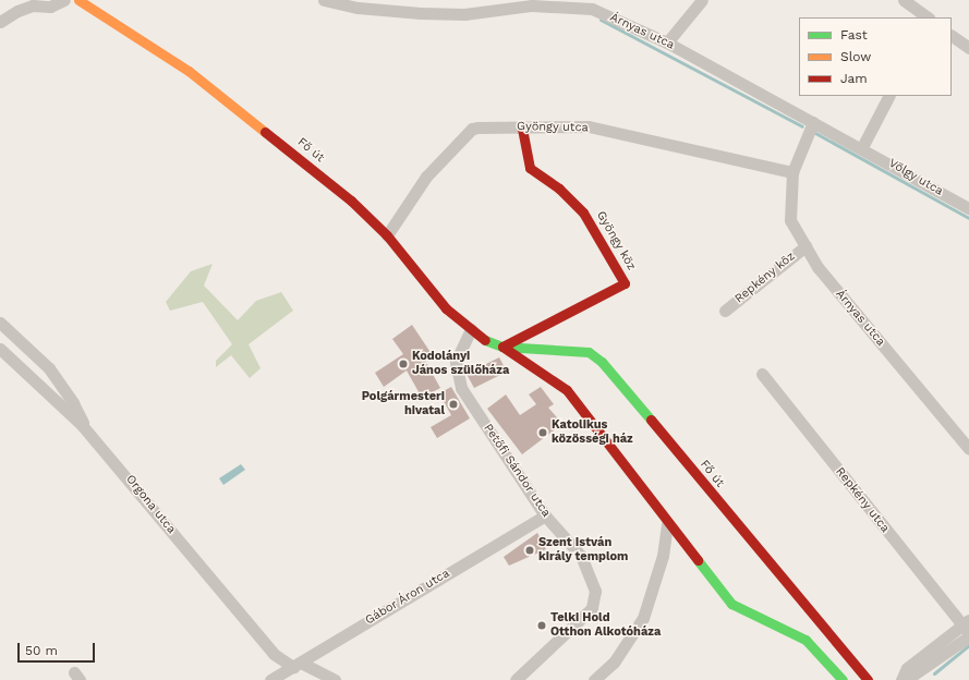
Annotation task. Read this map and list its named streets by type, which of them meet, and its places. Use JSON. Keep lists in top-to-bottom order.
{
  "streets": {
    "main road": ["Fő út", "Gyöngy köz"],
    "street": [
      "Árnyas utca",
      "Gyöngy utca",
      "Völgy utca",
      "Repkény köz",
      "Petőfi Sándor utca",
      "Repkény utca",
      "Orgona utca",
      "Gábor Áron utca"
    ]
  },
  "crossings": [
    ["Árnyas utca", "Gyöngy utca"],
    ["Árnyas utca", "Völgy utca"],
    ["Árnyas utca", "Repkény köz"],
    ["Gyöngy utca", "Fő út"],
    ["Gyöngy utca", "Gyöngy köz"],
    ["Fő út", "Gyöngy köz"],
    ["Fő út", "Petőfi Sándor utca"],
    ["Petőfi Sándor utca", "Gábor Áron utca"],
    ["Orgona utca", "Gábor Áron utca"]
  ],
  "places": [
    "Kodolányi János szülőháza",
    "Polgármesteri hivatal",
    "Katolikus közösségi ház",
    "Szent István király templom",
    "Telki Hold Otthon Alkotóháza"
  ],
  "legend": ["Fast", "Slow", "Jam"],
  "scale_bar": "50 m"
}
